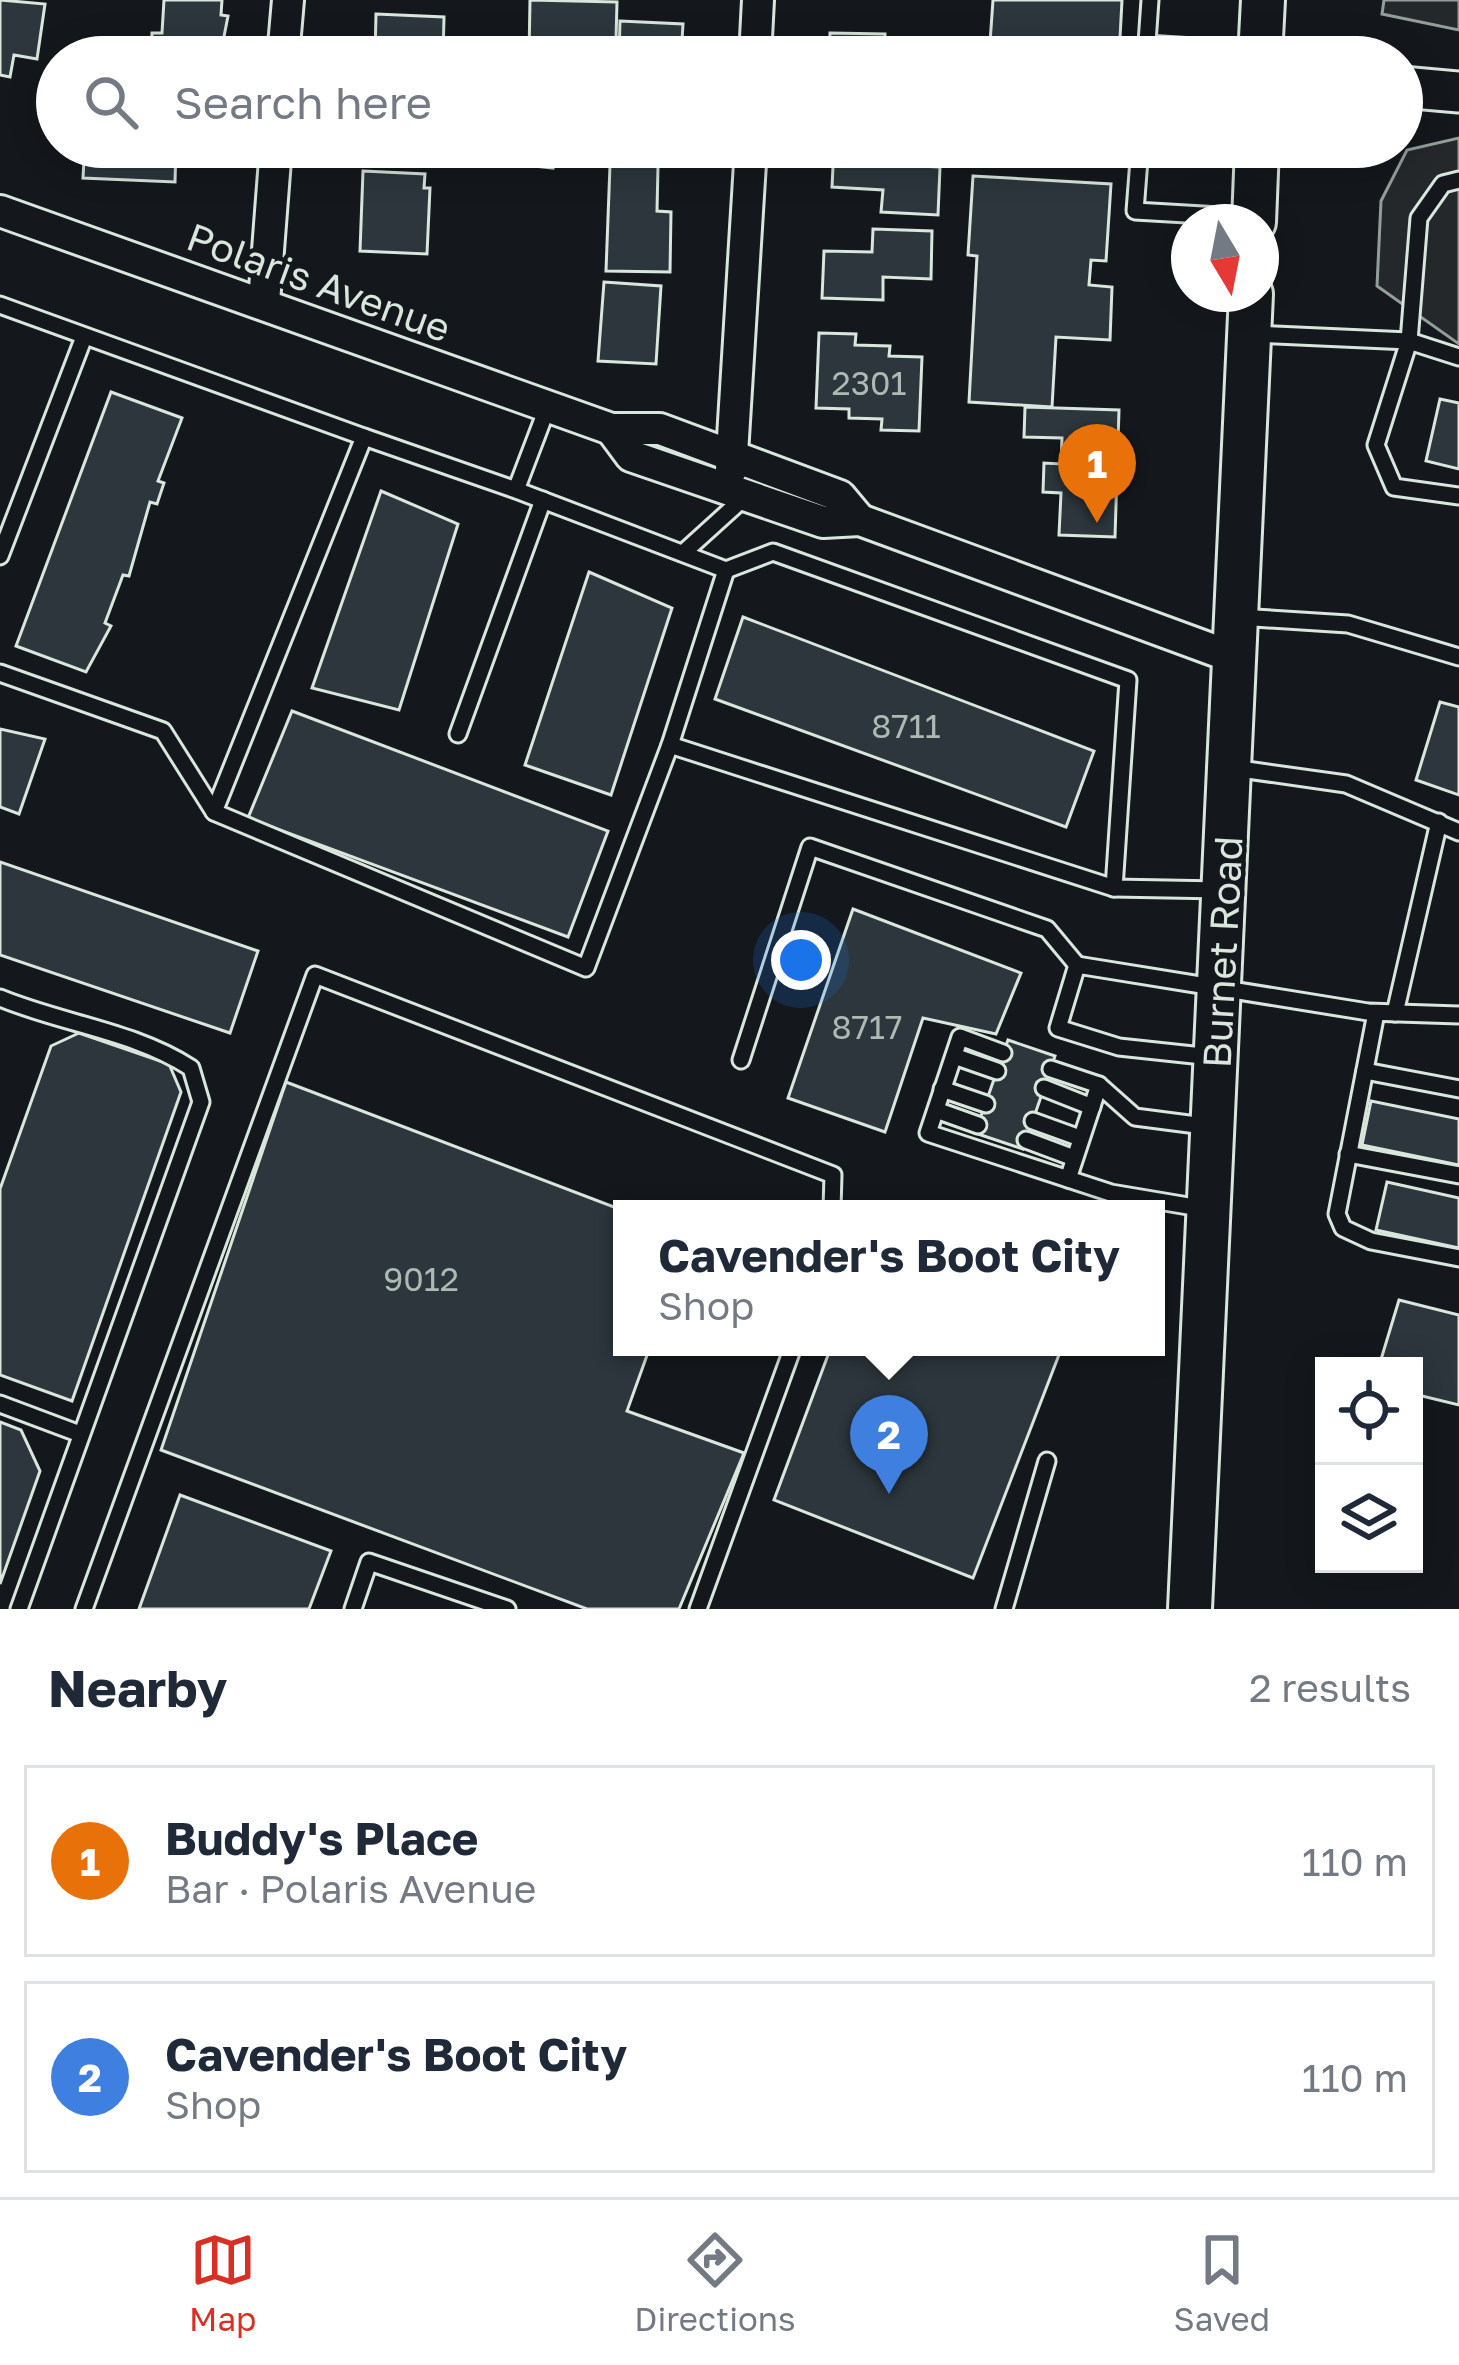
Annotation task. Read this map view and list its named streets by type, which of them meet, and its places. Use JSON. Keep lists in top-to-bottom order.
{
  "streets": {
    "main road": ["Burnet Road"],
    "street": ["Polaris Avenue"]
  },
  "crossings": [
    ["Polaris Avenue", "Burnet Road"]
  ],
  "house_numbers": [
    "2301",
    "8711",
    "8717",
    "9012"
  ],
  "north": "bottom",
  "page": {
    "search": "Search here",
    "pins": ["1", "2"],
    "popup": ["Cavender's Boot City", "Shop"],
    "heading": ["Nearby", "2 results"],
    "list": [
      {
        "mark": "1",
        "name": "Buddy's Place",
        "note": "Bar · Polaris Avenue",
        "value": "110 m"
      },
      {
        "mark": "2",
        "name": "Cavender's Boot City",
        "note": "Shop",
        "value": "110 m"
      }
    ],
    "nav": ["Map", "Directions", "Saved"]
  }
}
